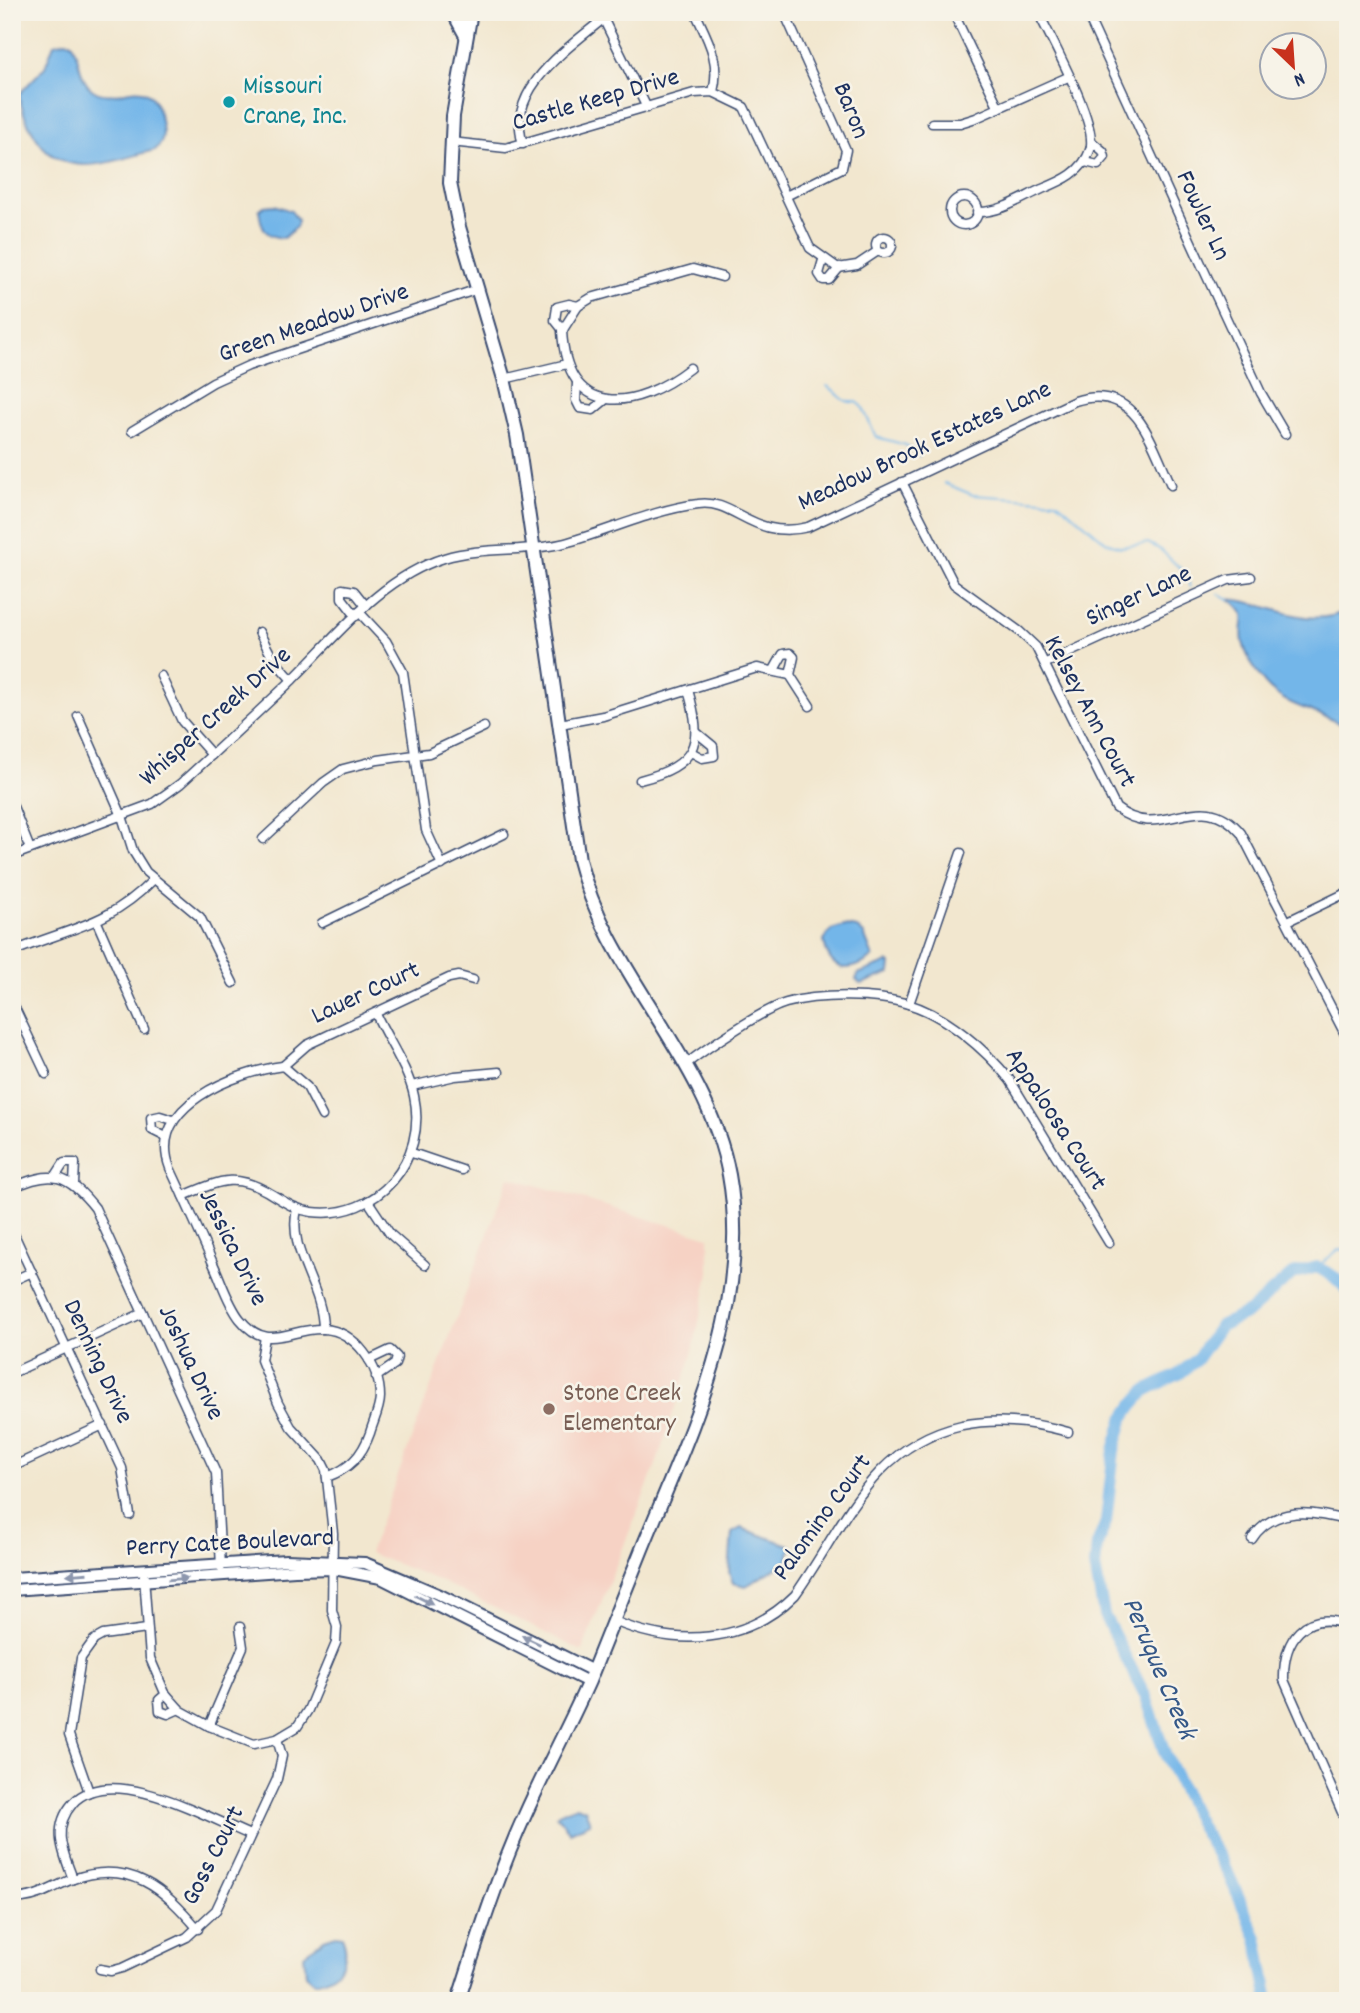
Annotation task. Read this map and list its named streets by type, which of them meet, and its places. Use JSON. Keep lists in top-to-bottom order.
{
  "streets": {
    "street": [
      "Castle Keep Drive",
      "Baron",
      "Fowler Ln",
      "Green Meadow Drive",
      "Meadow Brook Estates Lane",
      "Singer Lane",
      "Kelsey Ann Court",
      "Whisper Creek Drive",
      "Lauer Court",
      "Appaloosa Court",
      "Jessica Drive",
      "Denning Drive",
      "Joshua Drive",
      "Palomino Court",
      "Perry Cate Boulevard",
      "Goss Court"
    ]
  },
  "crossings": [
    ["Castle Keep Drive", "Baron"],
    ["Meadow Brook Estates Lane", "Kelsey Ann Court"],
    ["Meadow Brook Estates Lane", "Whisper Creek Drive"],
    ["Singer Lane", "Kelsey Ann Court"],
    ["Lauer Court", "Jessica Drive"],
    ["Joshua Drive", "Perry Cate Boulevard"]
  ],
  "water": ["Peruque Creek"],
  "places": ["Missouri Crane, Inc.", "Stone Creek Elementary"],
  "north": "bottom right"
}
